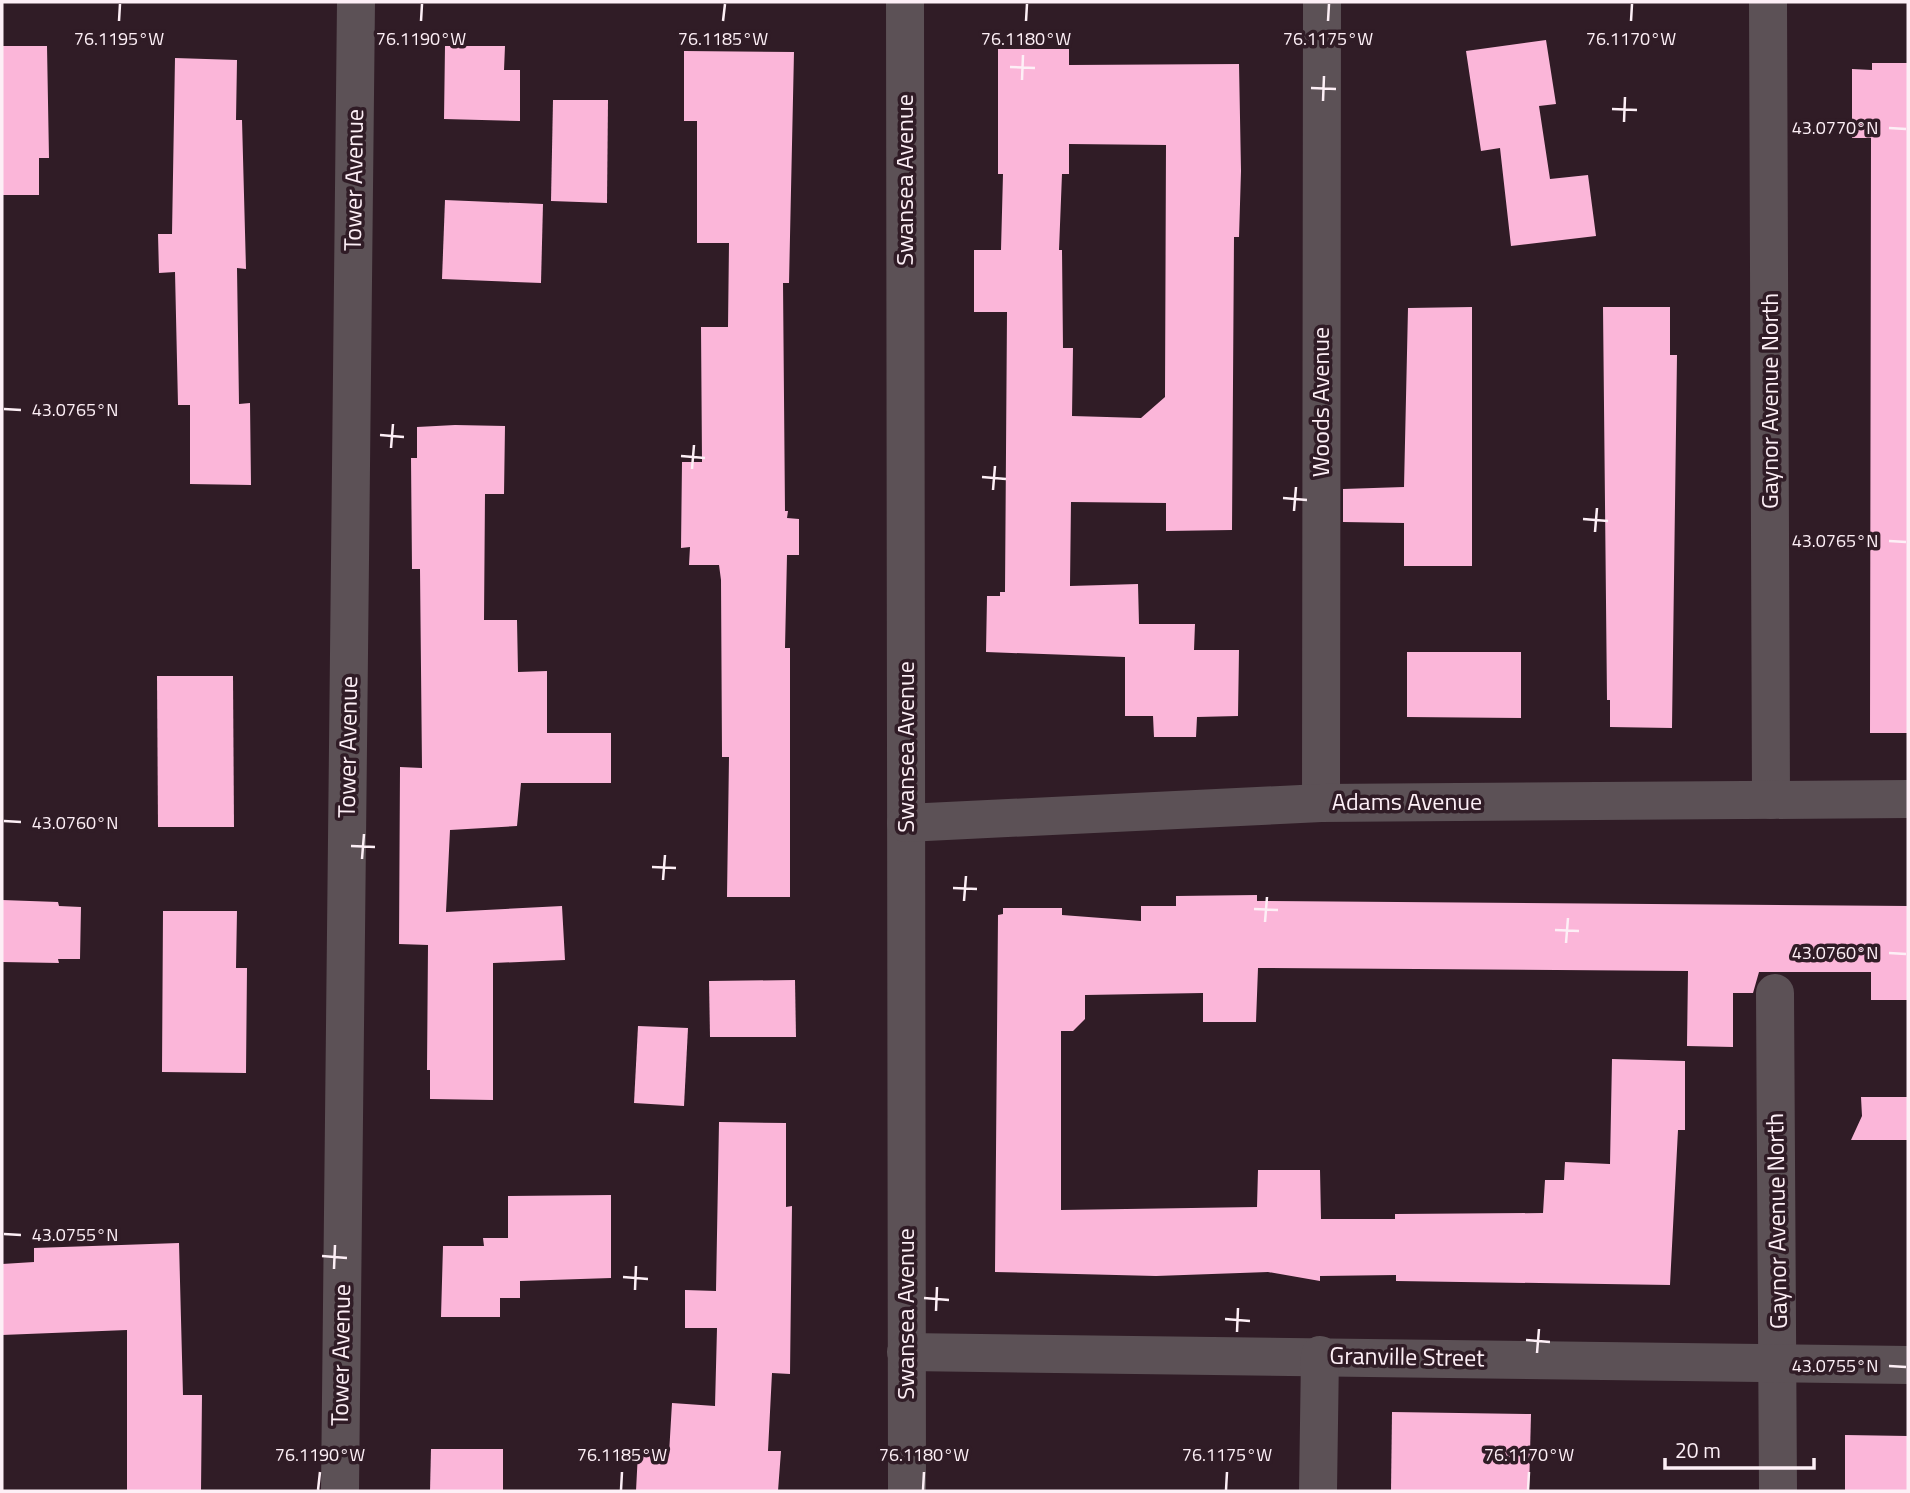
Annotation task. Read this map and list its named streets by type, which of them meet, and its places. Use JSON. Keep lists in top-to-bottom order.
{
  "streets": {
    "street": [
      "Tower Avenue",
      "Swansea Avenue",
      "Gaynor Avenue North",
      "Woods Avenue",
      "Adams Avenue",
      "Granville Street"
    ]
  },
  "crossings": [
    ["Swansea Avenue", "Adams Avenue"],
    ["Swansea Avenue", "Granville Street"],
    ["Gaynor Avenue North", "Adams Avenue"],
    ["Gaynor Avenue North", "Granville Street"],
    ["Woods Avenue", "Adams Avenue"]
  ],
  "scale_bar": "20 m",
  "coordinates": [
    "76.1195°W",
    "76.1190°W",
    "76.1185°W",
    "76.1180°W",
    "76.1175°W",
    "76.1170°W",
    "43.0770°N",
    "43.0765°N",
    "43.0760°N",
    "43.0755°N"
  ]
}
